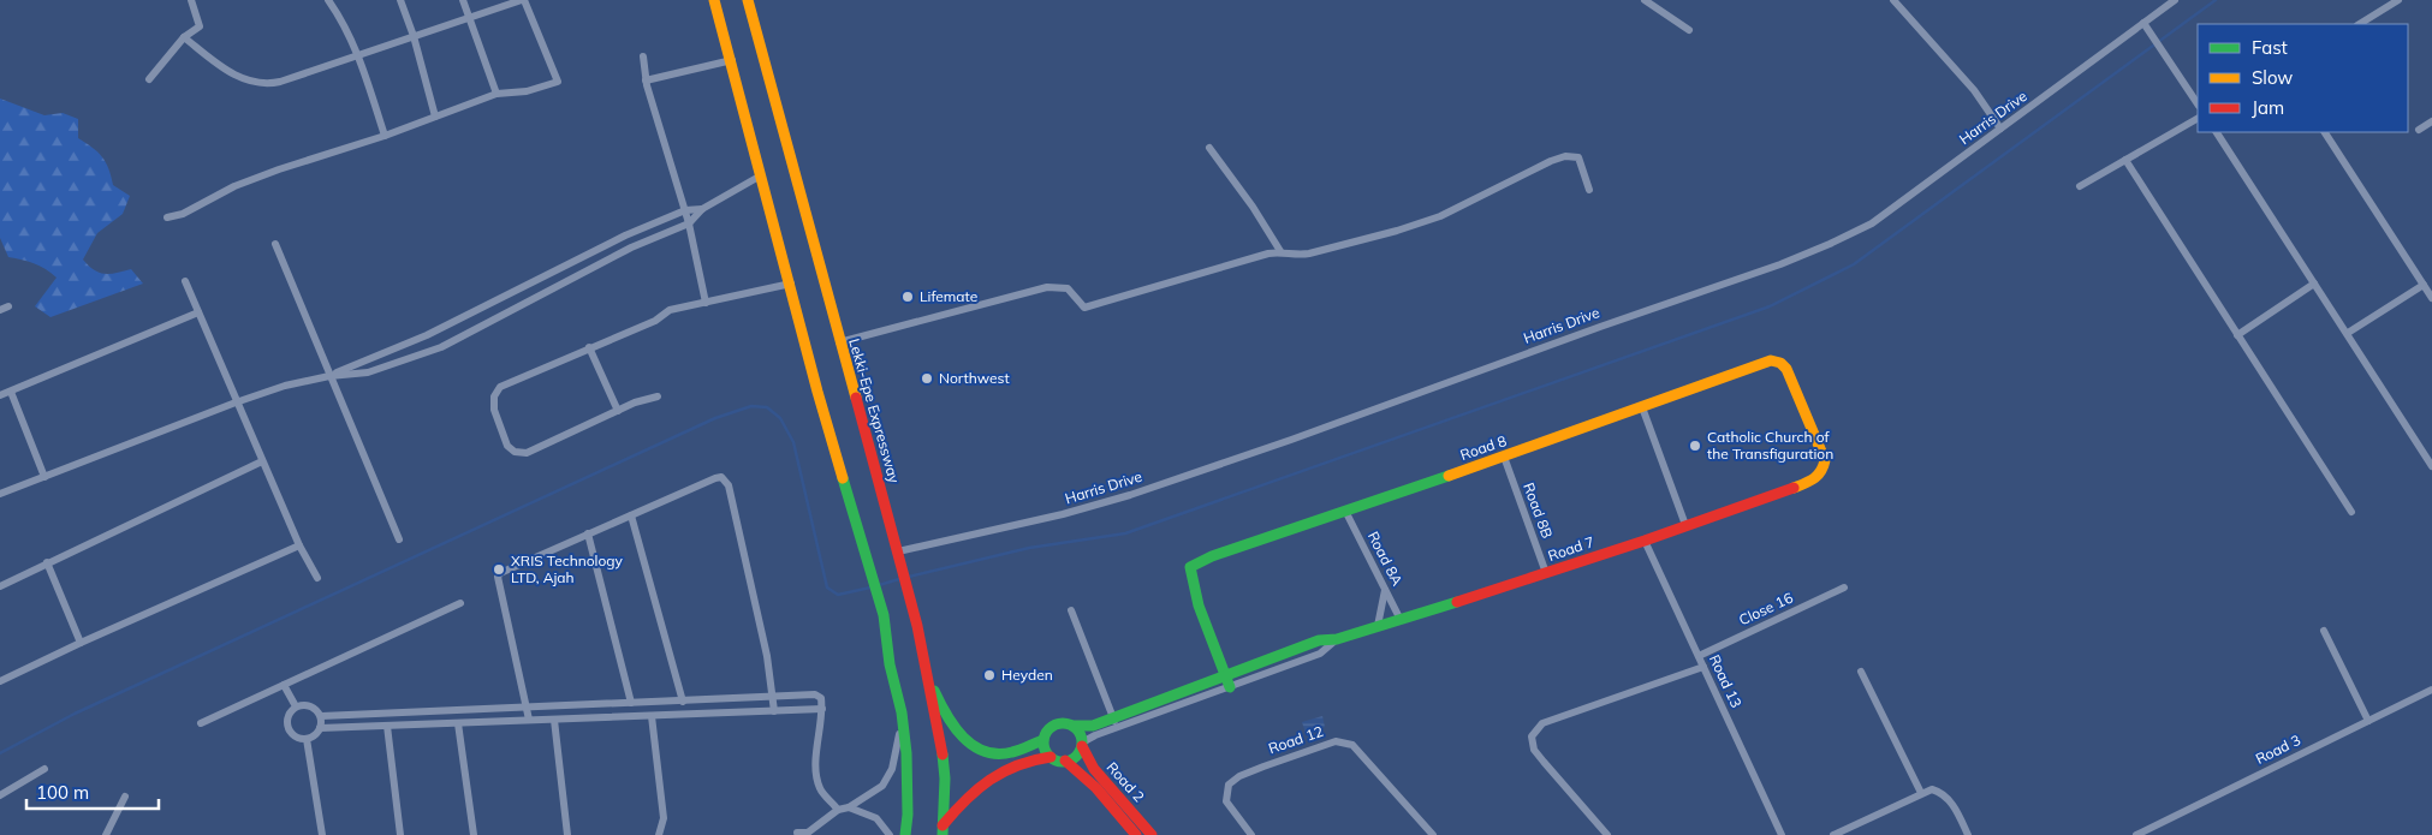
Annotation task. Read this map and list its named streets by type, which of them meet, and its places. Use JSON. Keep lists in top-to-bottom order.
{
  "streets": {
    "main road": [
      "Lekki-Epe Expressway",
      "Road 8",
      "Road 7",
      "Road 2"
    ],
    "street": [
      "Harris Drive",
      "Road 8B",
      "Road 8A",
      "Close 16",
      "Road 13",
      "Road 12",
      "Road 3"
    ]
  },
  "crossings": [
    ["Harris Drive", "Lekki-Epe Expressway"],
    ["Road 8", "Road 8B"],
    ["Road 8", "Road 7"],
    ["Road 8", "Road 8A"],
    ["Road 8B", "Road 7"],
    ["Road 7", "Road 8A"],
    ["Road 7", "Road 13"],
    ["Road 7", "Road 2"],
    ["Close 16", "Road 13"]
  ],
  "places": [
    "Lifemate",
    "Northwest",
    "Catholic Church of the Transfiguration",
    "XRIS Technology LTD, Ajah",
    "Heyden"
  ],
  "legend": ["Fast", "Slow", "Jam"],
  "scale_bar": "100 m"
}
